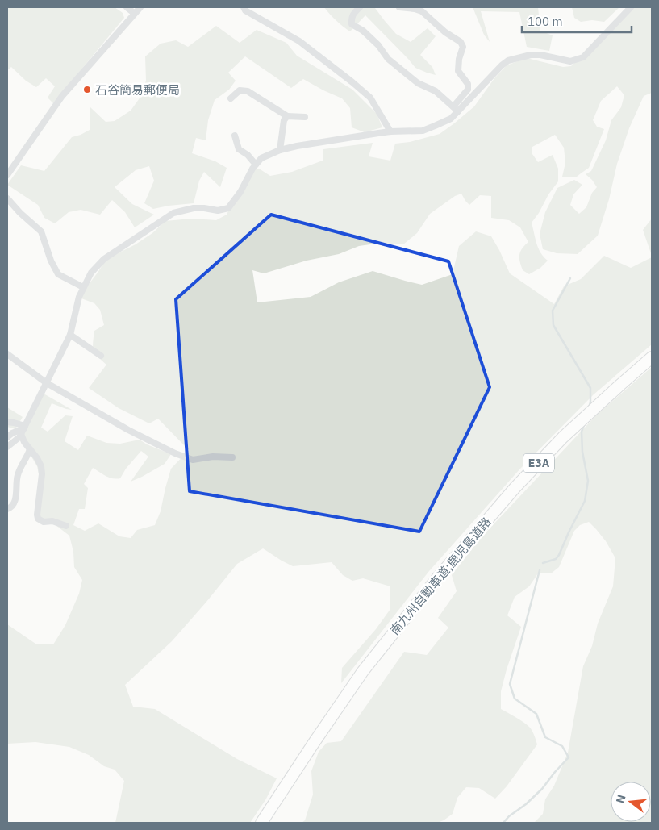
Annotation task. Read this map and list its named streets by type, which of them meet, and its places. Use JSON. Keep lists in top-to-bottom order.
{
  "streets": {
    "highway": ["E3A", "南九州自動車道;鹿児島道路"]
  },
  "places": ["石谷簡易郵便局"],
  "scale_bar": "100 m",
  "north": "left"
}
